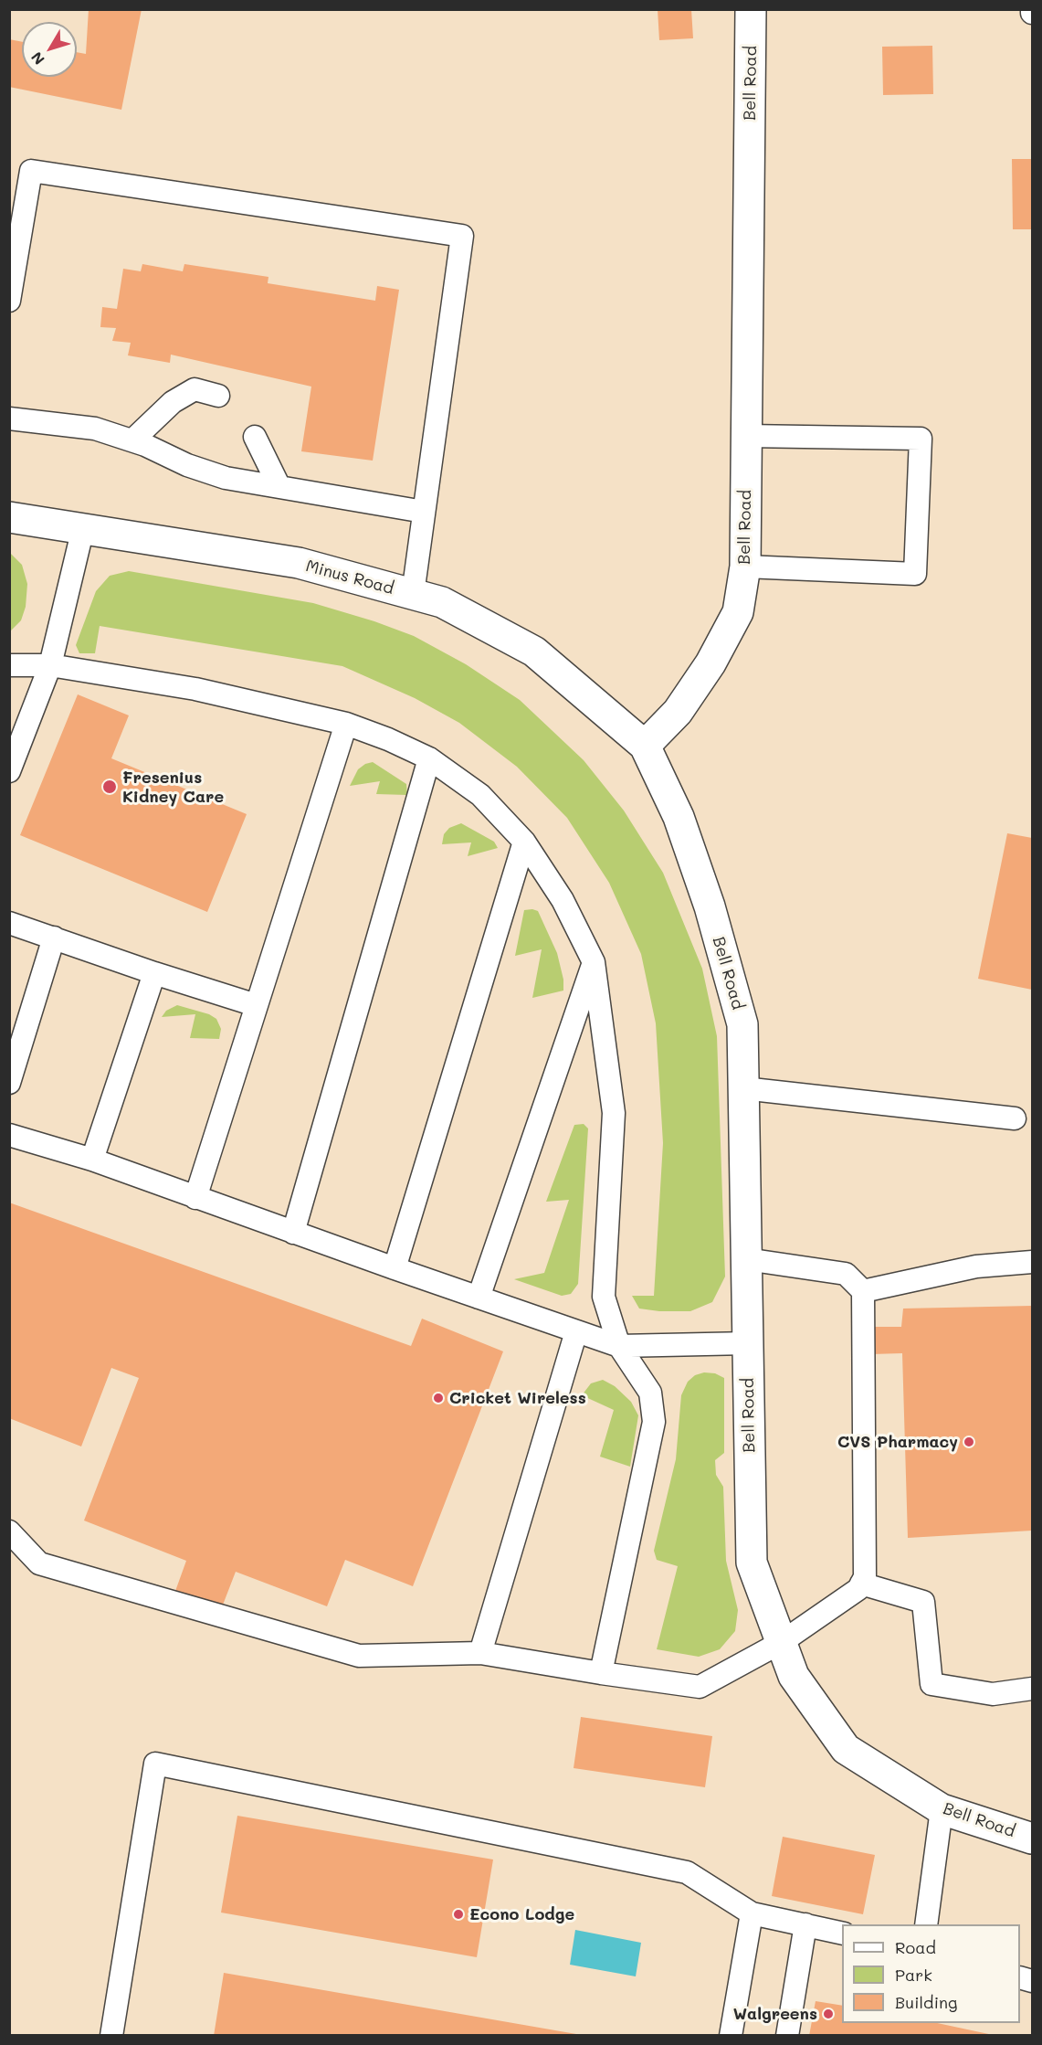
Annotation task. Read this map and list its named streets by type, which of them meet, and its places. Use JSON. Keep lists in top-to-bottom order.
{
  "streets": {
    "street": ["Bell Road", "Minus Road"]
  },
  "crossings": [
    ["Bell Road", "Minus Road"]
  ],
  "places": [
    "Fresenius Kidney Care",
    "Cricket Wireless",
    "CVS Pharmacy",
    "Econo Lodge",
    "Walgreens"
  ],
  "legend": ["Road", "Park", "Building"],
  "north": "bottom left"
}
